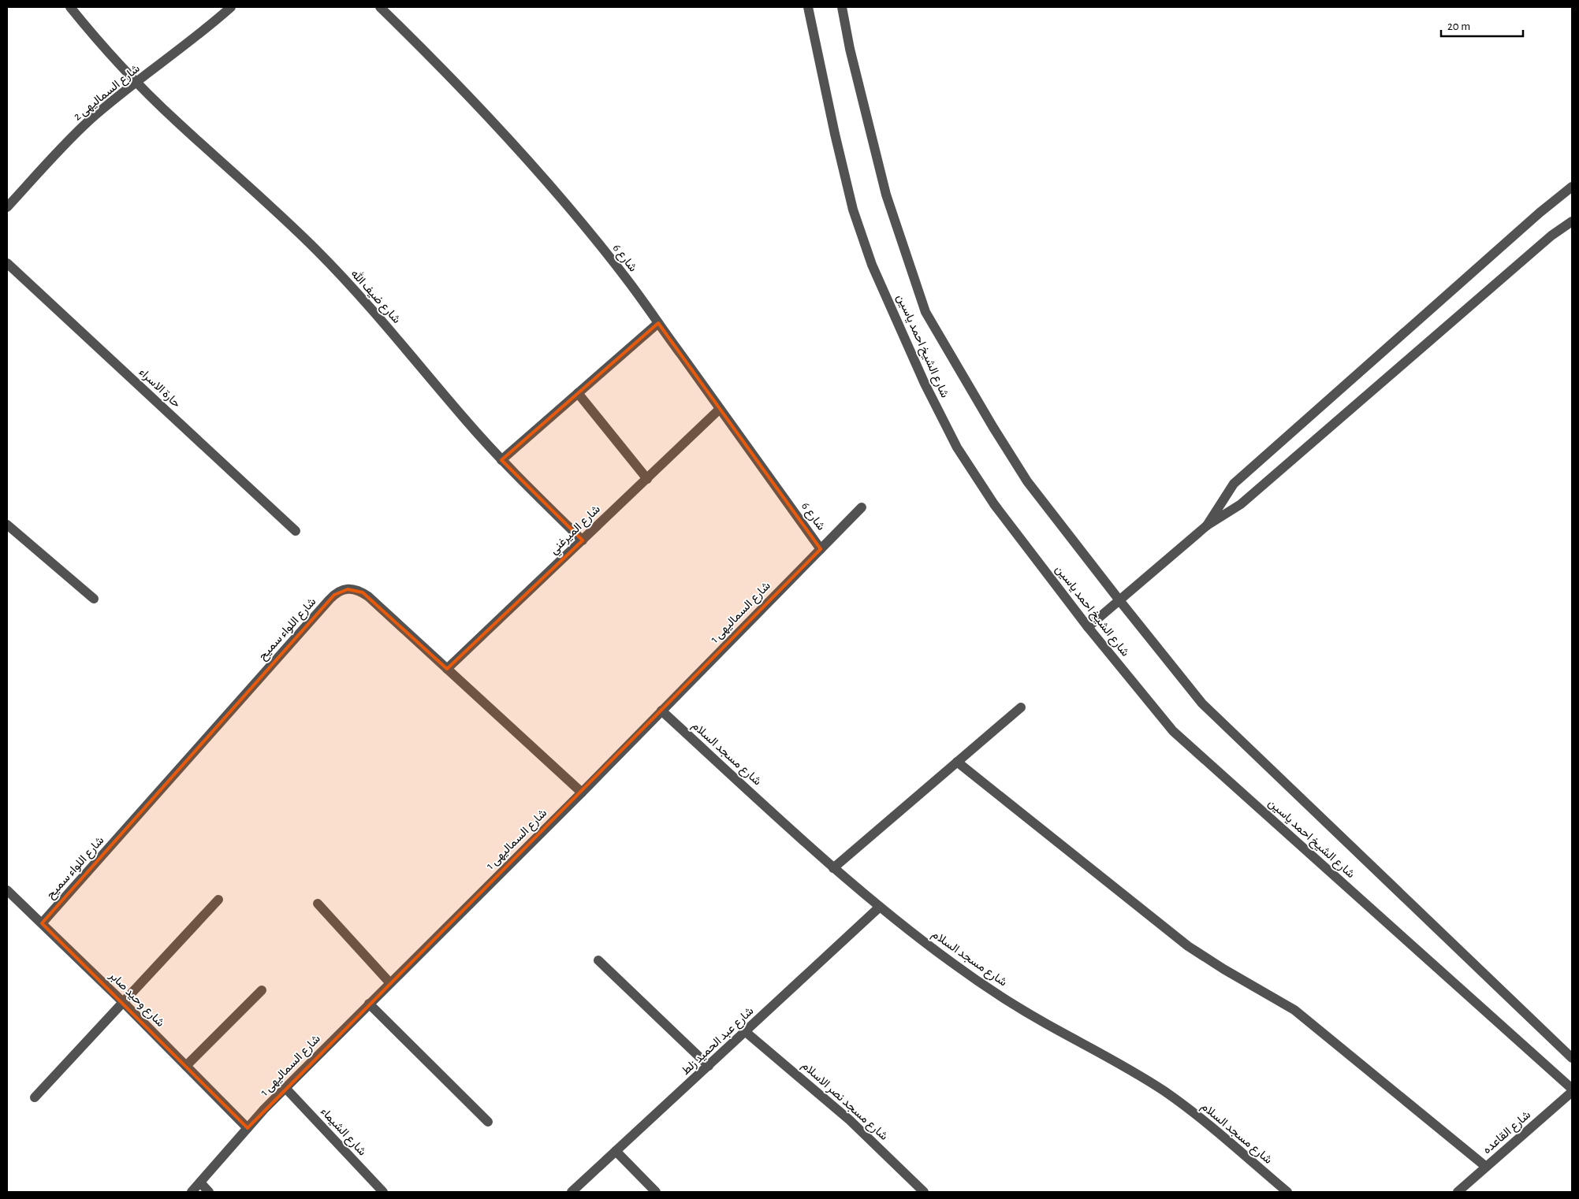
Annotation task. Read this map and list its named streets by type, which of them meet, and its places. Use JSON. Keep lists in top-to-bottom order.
{
  "streets": {
    "street": [
      "شارع السماليهى 2",
      "شارع 6",
      "شارع ضيف الله",
      "شارع الشيخ احمد ياسين",
      "حارة الاسراء",
      "شارع الميرغني",
      "شارع السماليهى 1",
      "شارع اللواء سميح",
      "شارع مسجد السلام",
      "شارع وحيد صابر",
      "شارع عبد الحميد زلط",
      "شارع مسجد نصر الاسلام",
      "شارع الشيماء",
      "شارع القاعده"
    ]
  },
  "crossings": [
    ["شارع السماليهى 2", "شارع ضيف الله"],
    ["شارع 6", "شارع الميرغني"],
    ["شارع 6", "شارع السماليهى 1"],
    ["شارع ضيف الله", "شارع الميرغني"],
    ["شارع الشيخ احمد ياسين", "شارع القاعده"],
    ["شارع الميرغني", "شارع اللواء سميح"],
    ["شارع السماليهى 1", "شارع اللواء سميح"],
    ["شارع السماليهى 1", "شارع مسجد السلام"],
    ["شارع السماليهى 1", "شارع وحيد صابر"],
    ["شارع السماليهى 1", "شارع الشيماء"],
    ["شارع اللواء سميح", "شارع وحيد صابر"],
    ["شارع مسجد السلام", "شارع عبد الحميد زلط"],
    ["شارع عبد الحميد زلط", "شارع مسجد نصر الاسلام"]
  ],
  "scale_bar": "20 m"
}
